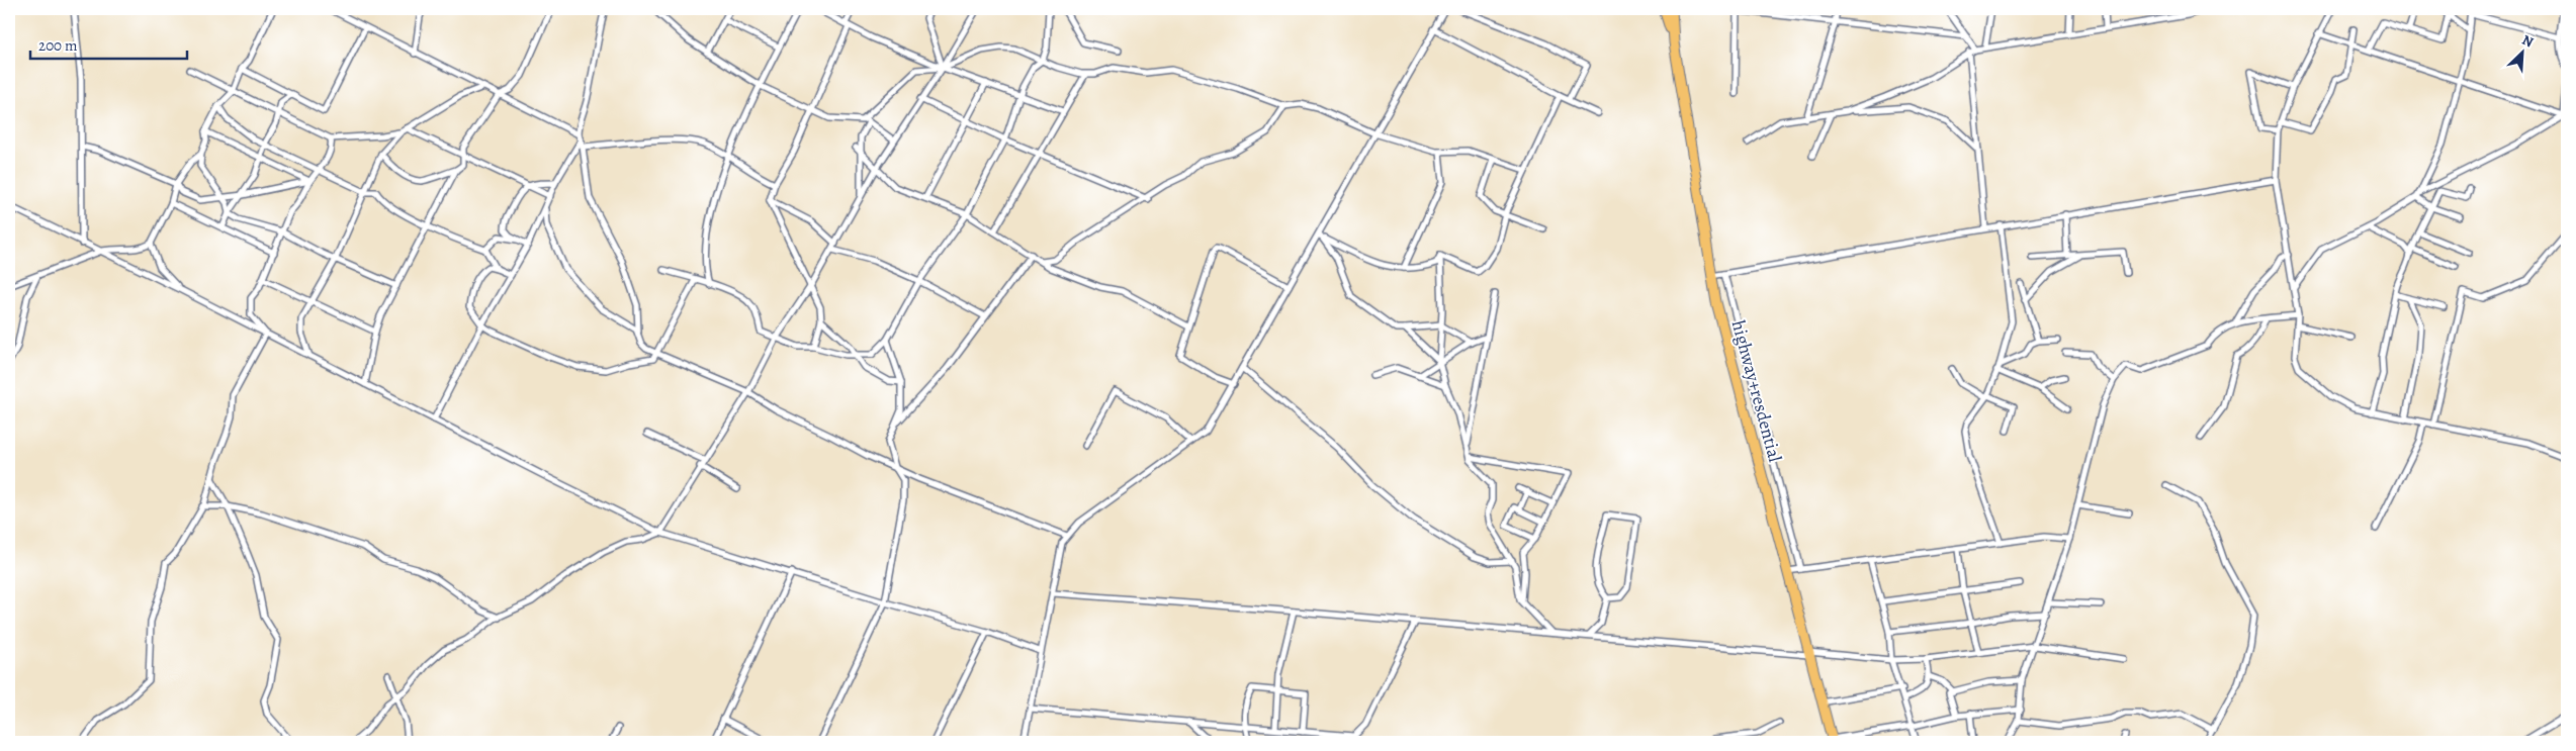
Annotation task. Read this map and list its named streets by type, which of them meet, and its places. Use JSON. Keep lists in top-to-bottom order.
{
  "streets": {
    "highway": ["highway+resdential"]
  },
  "scale_bar": "200 m",
  "north": "top right"
}
